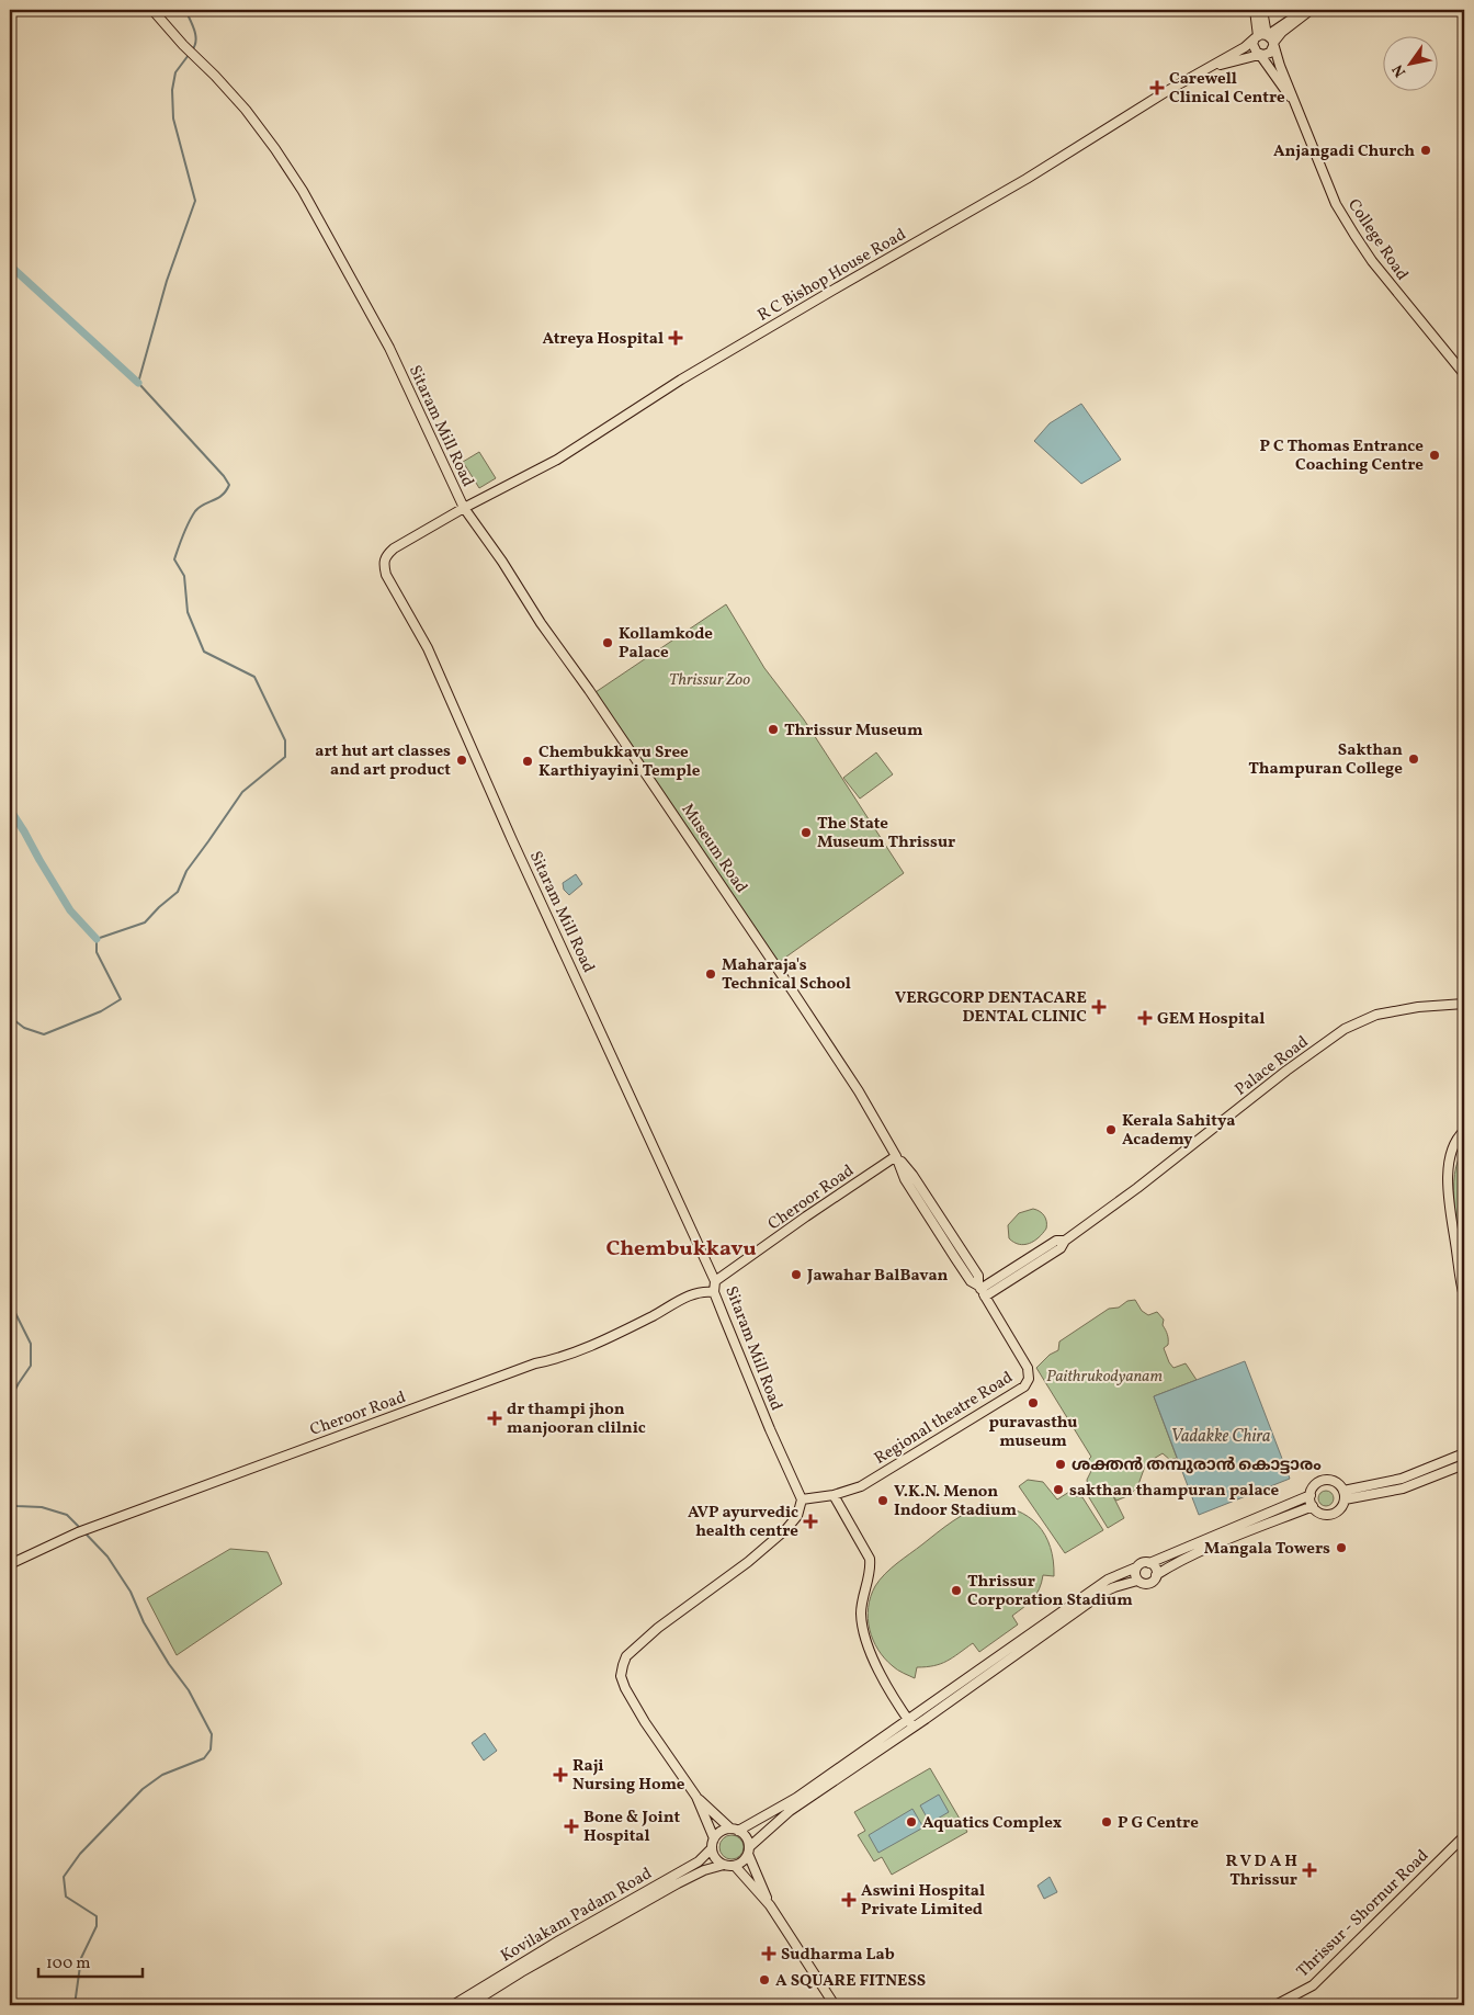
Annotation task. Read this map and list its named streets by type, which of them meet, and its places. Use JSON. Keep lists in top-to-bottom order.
{
  "streets": {
    "main road": [
      "College Road",
      "R C Bishop House Road",
      "Sitaram Mill Road",
      "Museum Road",
      "Palace Road",
      "Cheroor Road",
      "Regional theatre Road",
      "Thrissur - Shornur Road",
      "Kovilakam Padam Road"
    ]
  },
  "crossings": [
    ["R C Bishop House Road", "Sitaram Mill Road"],
    ["R C Bishop House Road", "Museum Road"],
    ["Sitaram Mill Road", "Museum Road"],
    ["Sitaram Mill Road", "Cheroor Road"],
    ["Sitaram Mill Road", "Regional theatre Road"],
    ["Museum Road", "Cheroor Road"],
    ["Palace Road", "Regional theatre Road"]
  ],
  "districts": ["Chembukkavu"],
  "water": ["Vadakke Chira"],
  "parks": ["Thrissur Zoo", "Paithrukodyanam"],
  "places": {
    "health": [
      "Carewell Clinical Centre",
      "Atreya Hospital",
      "VERGCORP DENTACARE DENTAL CLINIC",
      "GEM Hospital",
      "dr thampi jhon manjooran clilnic",
      "AVP ayurvedic health centre",
      "Raji Nursing Home",
      "Bone & Joint Hospital",
      "R V D A H Thrissur",
      "Aswini Hospital Private Limited",
      "Sudharma Lab"
    ],
    "other": [
      "Anjangadi Church",
      "P C Thomas Entrance Coaching Centre",
      "Kollamkode Palace",
      "Thrissur Museum",
      "Sakthan Thampuran College",
      "art hut art classes and art product",
      "Chembukkavu Sree Karthiyayini Temple",
      "The State Museum Thrissur",
      "Maharaja's Technical School",
      "Kerala Sahitya Academy",
      "Jawahar BalBavan",
      "puravasthu museum",
      "ശക്തൻ തമ്പുരാൻ കൊട്ടാരം",
      "sakthan thampuran palace",
      "V.K.N. Menon Indoor Stadium",
      "Mangala Towers",
      "Thrissur Corporation Stadium",
      "Aquatics Complex",
      "P G Centre",
      "A SQUARE FITNESS"
    ]
  },
  "scale_bar": "100 m",
  "north": "bottom left"
}
